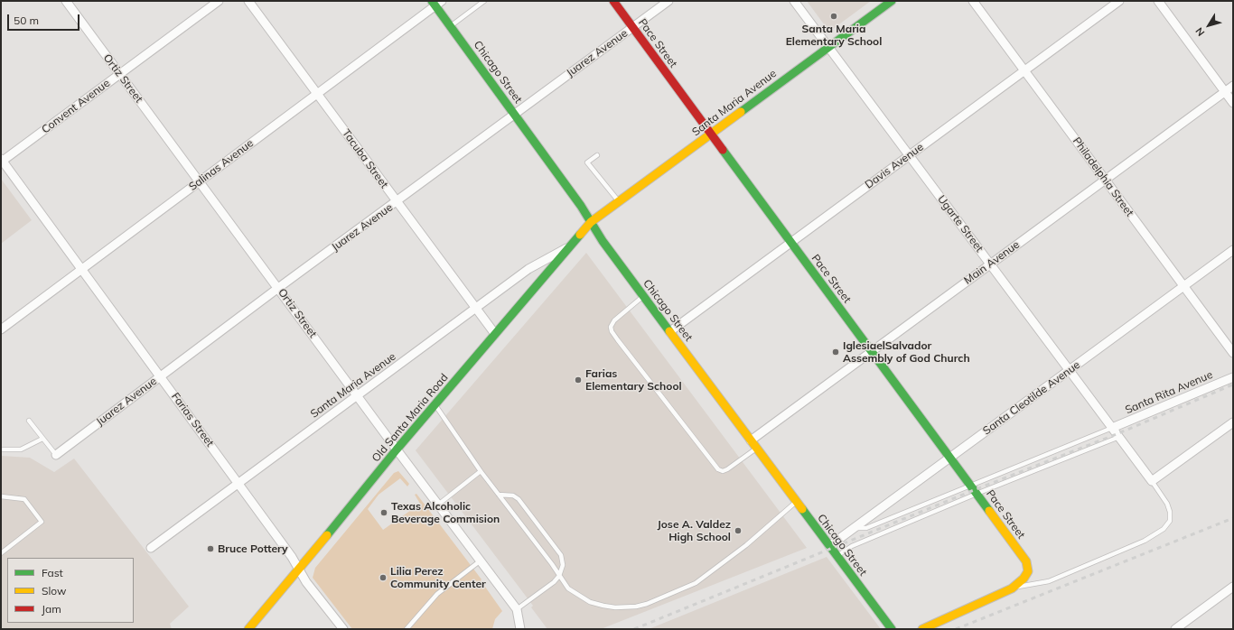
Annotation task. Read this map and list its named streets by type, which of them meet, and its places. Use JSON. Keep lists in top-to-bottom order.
{
  "streets": {
    "street": [
      "Pace Street",
      "Juarez Avenue",
      "Chicago Street",
      "Ortiz Street",
      "Santa Maria Avenue",
      "Convent Avenue",
      "Tacuba Street",
      "Salinas Avenue",
      "Davis Avenue",
      "Philadelphia Street",
      "Ugarte Street",
      "Main Avenue",
      "Santa Rita Avenue",
      "Santa Cleotilde Avenue",
      "Old Santa Maria Road",
      "Farias Street"
    ]
  },
  "crossings": [
    ["Pace Street", "Juarez Avenue"],
    ["Pace Street", "Santa Maria Avenue"],
    ["Pace Street", "Davis Avenue"],
    ["Pace Street", "Main Avenue"],
    ["Pace Street", "Santa Cleotilde Avenue"],
    ["Juarez Avenue", "Chicago Street"],
    ["Juarez Avenue", "Ortiz Street"],
    ["Juarez Avenue", "Tacuba Street"],
    ["Juarez Avenue", "Farias Street"],
    ["Chicago Street", "Santa Maria Avenue"],
    ["Chicago Street", "Salinas Avenue"],
    ["Chicago Street", "Davis Avenue"],
    ["Chicago Street", "Main Avenue"],
    ["Chicago Street", "Santa Cleotilde Avenue"],
    ["Chicago Street", "Old Santa Maria Road"],
    ["Ortiz Street", "Santa Maria Avenue"],
    ["Ortiz Street", "Convent Avenue"],
    ["Ortiz Street", "Salinas Avenue"],
    ["Ortiz Street", "Old Santa Maria Road"],
    ["Santa Maria Avenue", "Tacuba Street"],
    ["Santa Maria Avenue", "Ugarte Street"],
    ["Santa Maria Avenue", "Old Santa Maria Road"],
    ["Santa Maria Avenue", "Farias Street"],
    ["Convent Avenue", "Farias Street"],
    ["Tacuba Street", "Salinas Avenue"],
    ["Tacuba Street", "Old Santa Maria Road"],
    ["Salinas Avenue", "Farias Street"],
    ["Davis Avenue", "Philadelphia Street"],
    ["Davis Avenue", "Ugarte Street"],
    ["Philadelphia Street", "Main Avenue"],
    ["Philadelphia Street", "Santa Cleotilde Avenue"],
    ["Ugarte Street", "Main Avenue"],
    ["Ugarte Street", "Santa Rita Avenue"],
    ["Ugarte Street", "Santa Cleotilde Avenue"],
    ["Old Santa Maria Road", "Farias Street"]
  ],
  "places": [
    "Santa Maria Elementary School",
    "IglesiaelSalvador Assembly of God Church",
    "Farias Elementary School",
    "Texas Alcoholic Beverage Commision",
    "Jose A. Valdez High School",
    "Bruce Pottery",
    "Lilia Perez Community Center"
  ],
  "legend": ["Fast", "Slow", "Jam"],
  "scale_bar": "50 m",
  "north": "bottom left"
}
